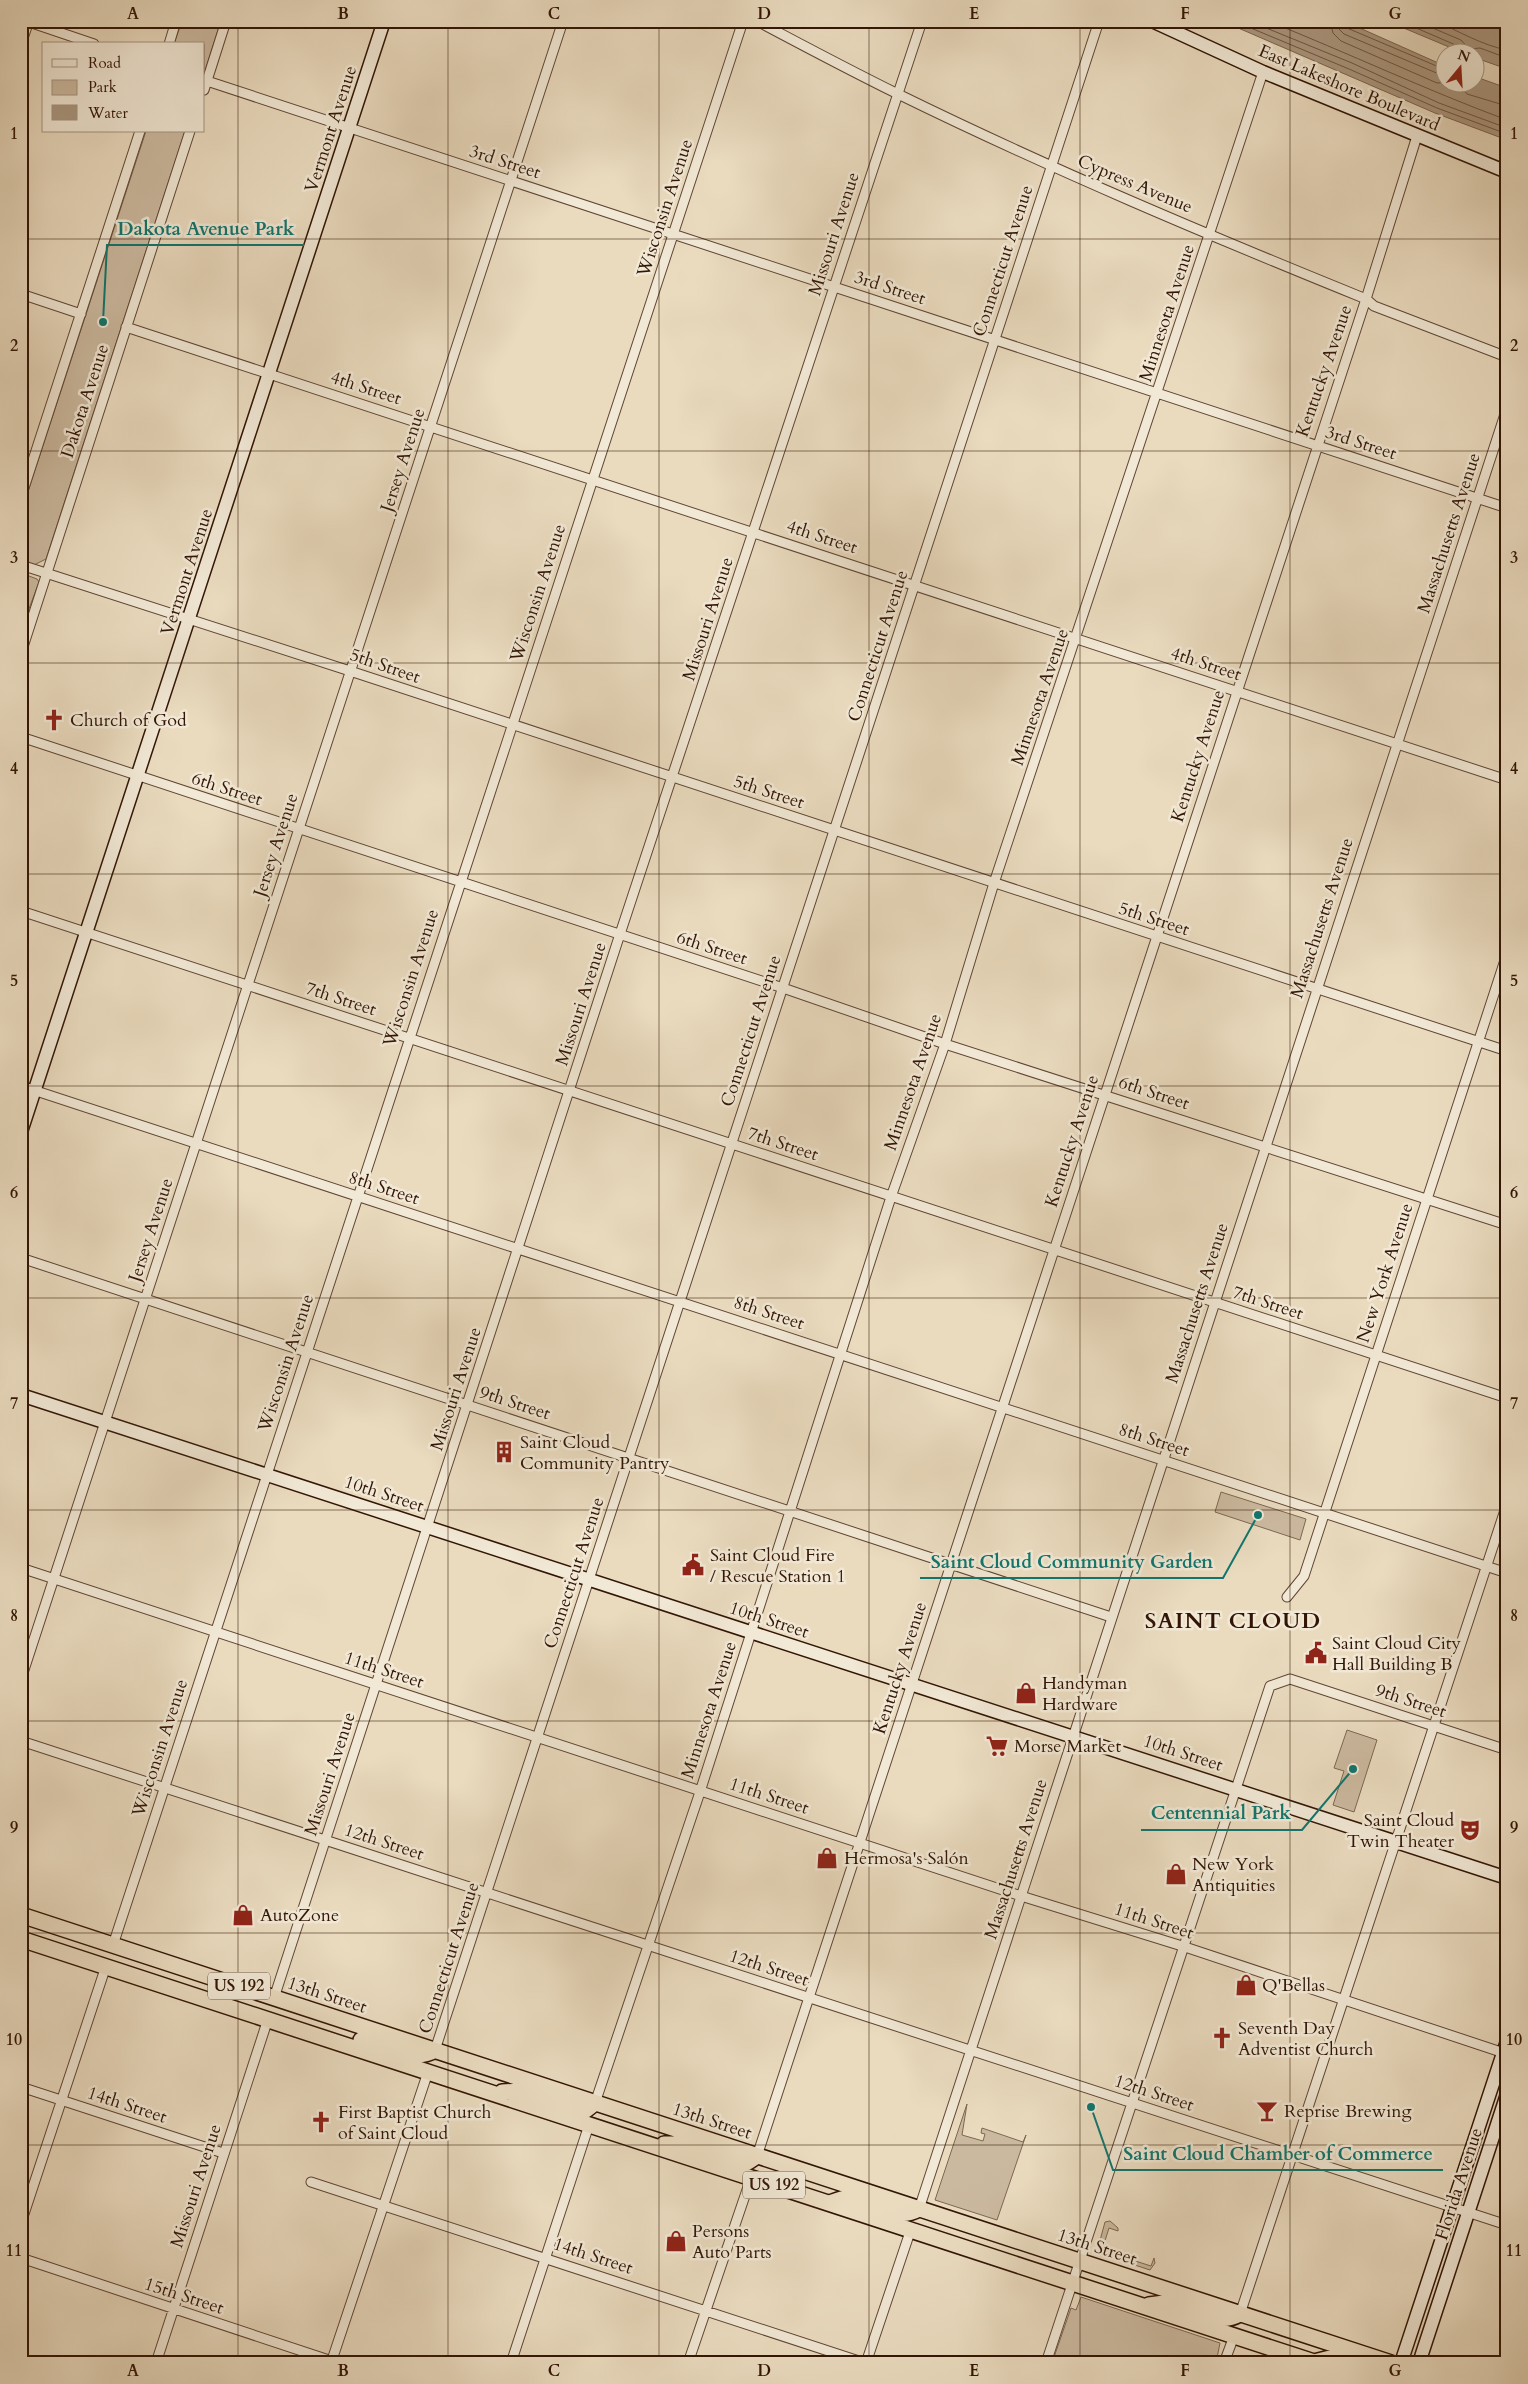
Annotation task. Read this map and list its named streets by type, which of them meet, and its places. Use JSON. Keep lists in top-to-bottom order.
{
  "streets": {
    "highway": ["US 192", "13th Street"],
    "street": [
      "East Lakeshore Boulevard",
      "Vermont Avenue",
      "3rd Street",
      "Cypress Avenue",
      "Wisconsin Avenue",
      "Missouri Avenue",
      "Connecticut Avenue",
      "Minnesota Avenue",
      "Kentucky Avenue",
      "4th Street",
      "Dakota Avenue",
      "Jersey Avenue",
      "Massachusetts Avenue",
      "5th Street",
      "6th Street",
      "7th Street",
      "8th Street",
      "New York Avenue",
      "9th Street",
      "10th Street",
      "11th Street",
      "12th Street",
      "14th Street",
      "Florida Avenue",
      "15th Street"
    ]
  },
  "crossings": [
    ["East Lakeshore Boulevard", "Minnesota Avenue"],
    ["East Lakeshore Boulevard", "Kentucky Avenue"],
    ["Vermont Avenue", "3rd Street"],
    ["Vermont Avenue", "4th Street"],
    ["Vermont Avenue", "5th Street"],
    ["Vermont Avenue", "6th Street"],
    ["Vermont Avenue", "7th Street"],
    ["Vermont Avenue", "8th Street"],
    ["3rd Street", "Wisconsin Avenue"],
    ["3rd Street", "Missouri Avenue"],
    ["3rd Street", "Connecticut Avenue"],
    ["3rd Street", "Minnesota Avenue"],
    ["3rd Street", "Kentucky Avenue"],
    ["3rd Street", "Jersey Avenue"],
    ["3rd Street", "Massachusetts Avenue"],
    ["Cypress Avenue", "Missouri Avenue"],
    ["Cypress Avenue", "Connecticut Avenue"],
    ["Cypress Avenue", "Minnesota Avenue"],
    ["Cypress Avenue", "Kentucky Avenue"],
    ["Wisconsin Avenue", "4th Street"],
    ["Wisconsin Avenue", "5th Street"],
    ["Wisconsin Avenue", "6th Street"],
    ["Wisconsin Avenue", "7th Street"],
    ["Wisconsin Avenue", "8th Street"],
    ["Wisconsin Avenue", "9th Street"],
    ["Wisconsin Avenue", "10th Street"],
    ["Wisconsin Avenue", "11th Street"],
    ["Wisconsin Avenue", "12th Street"],
    ["Wisconsin Avenue", "13th Street"],
    ["Missouri Avenue", "4th Street"],
    ["Missouri Avenue", "5th Street"],
    ["Missouri Avenue", "6th Street"],
    ["Missouri Avenue", "7th Street"],
    ["Missouri Avenue", "8th Street"],
    ["Missouri Avenue", "9th Street"],
    ["Missouri Avenue", "10th Street"],
    ["Missouri Avenue", "11th Street"],
    ["Missouri Avenue", "12th Street"],
    ["Missouri Avenue", "US 192"],
    ["Missouri Avenue", "13th Street"],
    ["Missouri Avenue", "14th Street"],
    ["Missouri Avenue", "15th Street"],
    ["Connecticut Avenue", "4th Street"],
    ["Connecticut Avenue", "5th Street"],
    ["Connecticut Avenue", "6th Street"],
    ["Connecticut Avenue", "7th Street"],
    ["Connecticut Avenue", "8th Street"],
    ["Connecticut Avenue", "9th Street"],
    ["Connecticut Avenue", "10th Street"],
    ["Connecticut Avenue", "11th Street"],
    ["Connecticut Avenue", "12th Street"],
    ["Connecticut Avenue", "13th Street"],
    ["Minnesota Avenue", "4th Street"],
    ["Minnesota Avenue", "5th Street"],
    ["Minnesota Avenue", "6th Street"],
    ["Minnesota Avenue", "7th Street"],
    ["Minnesota Avenue", "8th Street"],
    ["Minnesota Avenue", "9th Street"],
    ["Minnesota Avenue", "10th Street"],
    ["Minnesota Avenue", "11th Street"],
    ["Minnesota Avenue", "12th Street"],
    ["Minnesota Avenue", "13th Street"],
    ["Kentucky Avenue", "4th Street"],
    ["Kentucky Avenue", "5th Street"],
    ["Kentucky Avenue", "6th Street"],
    ["Kentucky Avenue", "7th Street"],
    ["Kentucky Avenue", "8th Street"],
    ["Kentucky Avenue", "9th Street"],
    ["Kentucky Avenue", "10th Street"],
    ["Kentucky Avenue", "11th Street"],
    ["Kentucky Avenue", "12th Street"],
    ["Kentucky Avenue", "13th Street"],
    ["4th Street", "Dakota Avenue"],
    ["4th Street", "Jersey Avenue"],
    ["4th Street", "Massachusetts Avenue"],
    ["Dakota Avenue", "5th Street"],
    ["Jersey Avenue", "5th Street"],
    ["Jersey Avenue", "6th Street"],
    ["Jersey Avenue", "7th Street"],
    ["Jersey Avenue", "8th Street"],
    ["Jersey Avenue", "9th Street"],
    ["Jersey Avenue", "10th Street"],
    ["Jersey Avenue", "11th Street"],
    ["Massachusetts Avenue", "5th Street"],
    ["Massachusetts Avenue", "6th Street"],
    ["Massachusetts Avenue", "7th Street"],
    ["Massachusetts Avenue", "8th Street"],
    ["Massachusetts Avenue", "9th Street"],
    ["Massachusetts Avenue", "10th Street"],
    ["Massachusetts Avenue", "11th Street"],
    ["Massachusetts Avenue", "12th Street"],
    ["Massachusetts Avenue", "13th Street"],
    ["5th Street", "New York Avenue"],
    ["6th Street", "New York Avenue"],
    ["7th Street", "New York Avenue"],
    ["8th Street", "New York Avenue"],
    ["9th Street", "10th Street"],
    ["11th Street", "Florida Avenue"],
    ["12th Street", "Florida Avenue"]
  ],
  "districts": ["SAINT CLOUD"],
  "places": {
    "other": [
      "Dakota Avenue Park",
      "Saint Cloud Community Garden",
      "Centennial Park",
      "Saint Cloud Chamber of Commerce"
    ],
    "church": ["Church of God", "Seventh Day Adventist Church", "First Baptist Church of Saint Cloud"],
    "building": ["Saint Cloud Community Pantry"],
    "public building": ["Saint Cloud Fire / Rescue Station 1", "Saint Cloud City Hall Building B"],
    "shop": [
      "Handyman Hardware",
      "Hermosa's Salón",
      "New York Antiquities",
      "AutoZone",
      "Q'Bellas",
      "Persons Auto Parts"
    ],
    "supermarket": ["Morse Market"],
    "theatre": ["Saint Cloud Twin Theater"],
    "bar": ["Reprise Brewing"]
  },
  "legend": ["Road", "Park", "Water"],
  "north": "top",
  "grid": {
    "columns": [
      "A",
      "B",
      "C",
      "D",
      "E",
      "F",
      "G"
    ],
    "rows": [
      "1",
      "2",
      "3",
      "4",
      "5",
      "6",
      "7",
      "8",
      "9",
      "10",
      "11"
    ]
  }
}
